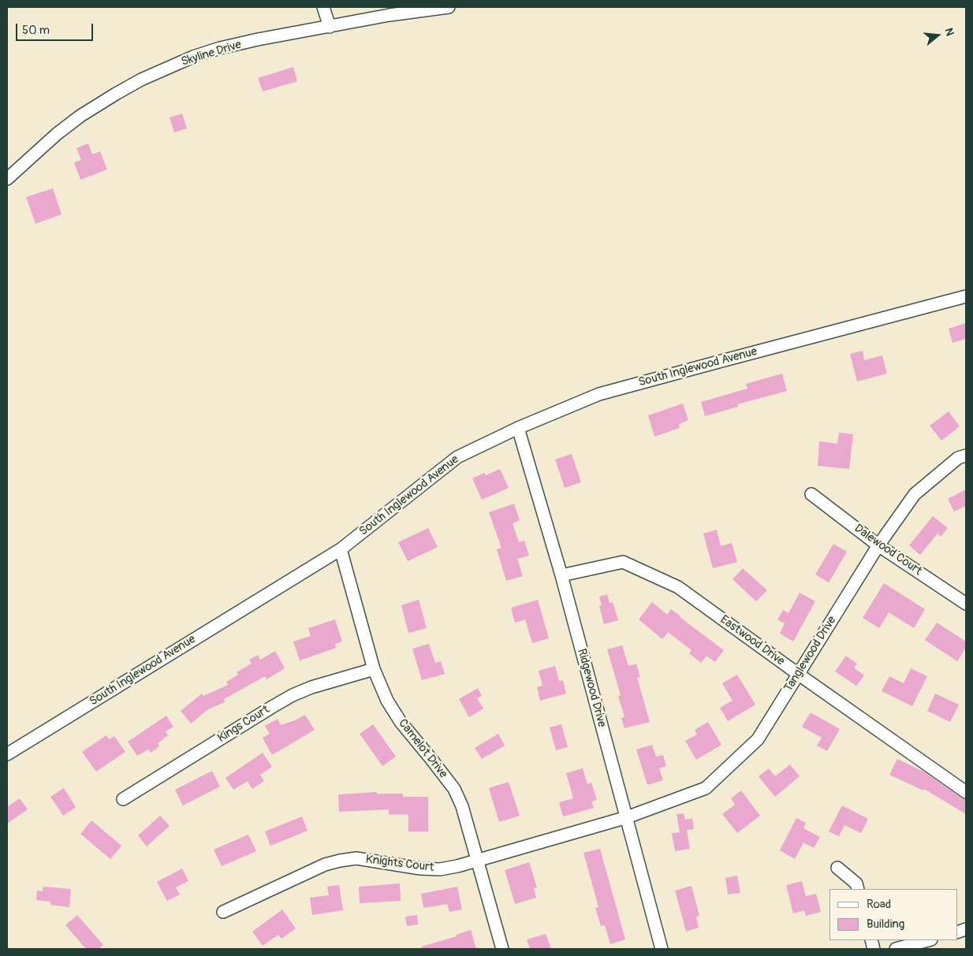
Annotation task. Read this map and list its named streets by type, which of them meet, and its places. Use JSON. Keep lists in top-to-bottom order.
{
  "streets": {
    "street": [
      "Skyline Drive",
      "South Inglewood Avenue",
      "Dalewood Court",
      "Eastwood Drive",
      "Tanglewood Drive",
      "Ridgewood Drive",
      "Kings Court",
      "Camelot Drive",
      "Knights Court"
    ]
  },
  "crossings": [
    ["South Inglewood Avenue", "Ridgewood Drive"],
    ["South Inglewood Avenue", "Camelot Drive"],
    ["Dalewood Court", "Tanglewood Drive"],
    ["Eastwood Drive", "Tanglewood Drive"],
    ["Eastwood Drive", "Ridgewood Drive"],
    ["Tanglewood Drive", "Ridgewood Drive"],
    ["Tanglewood Drive", "Knights Court"],
    ["Ridgewood Drive", "Knights Court"],
    ["Kings Court", "Camelot Drive"],
    ["Camelot Drive", "Knights Court"]
  ],
  "legend": ["Road", "Building"],
  "scale_bar": "50 m",
  "north": "right"
}
